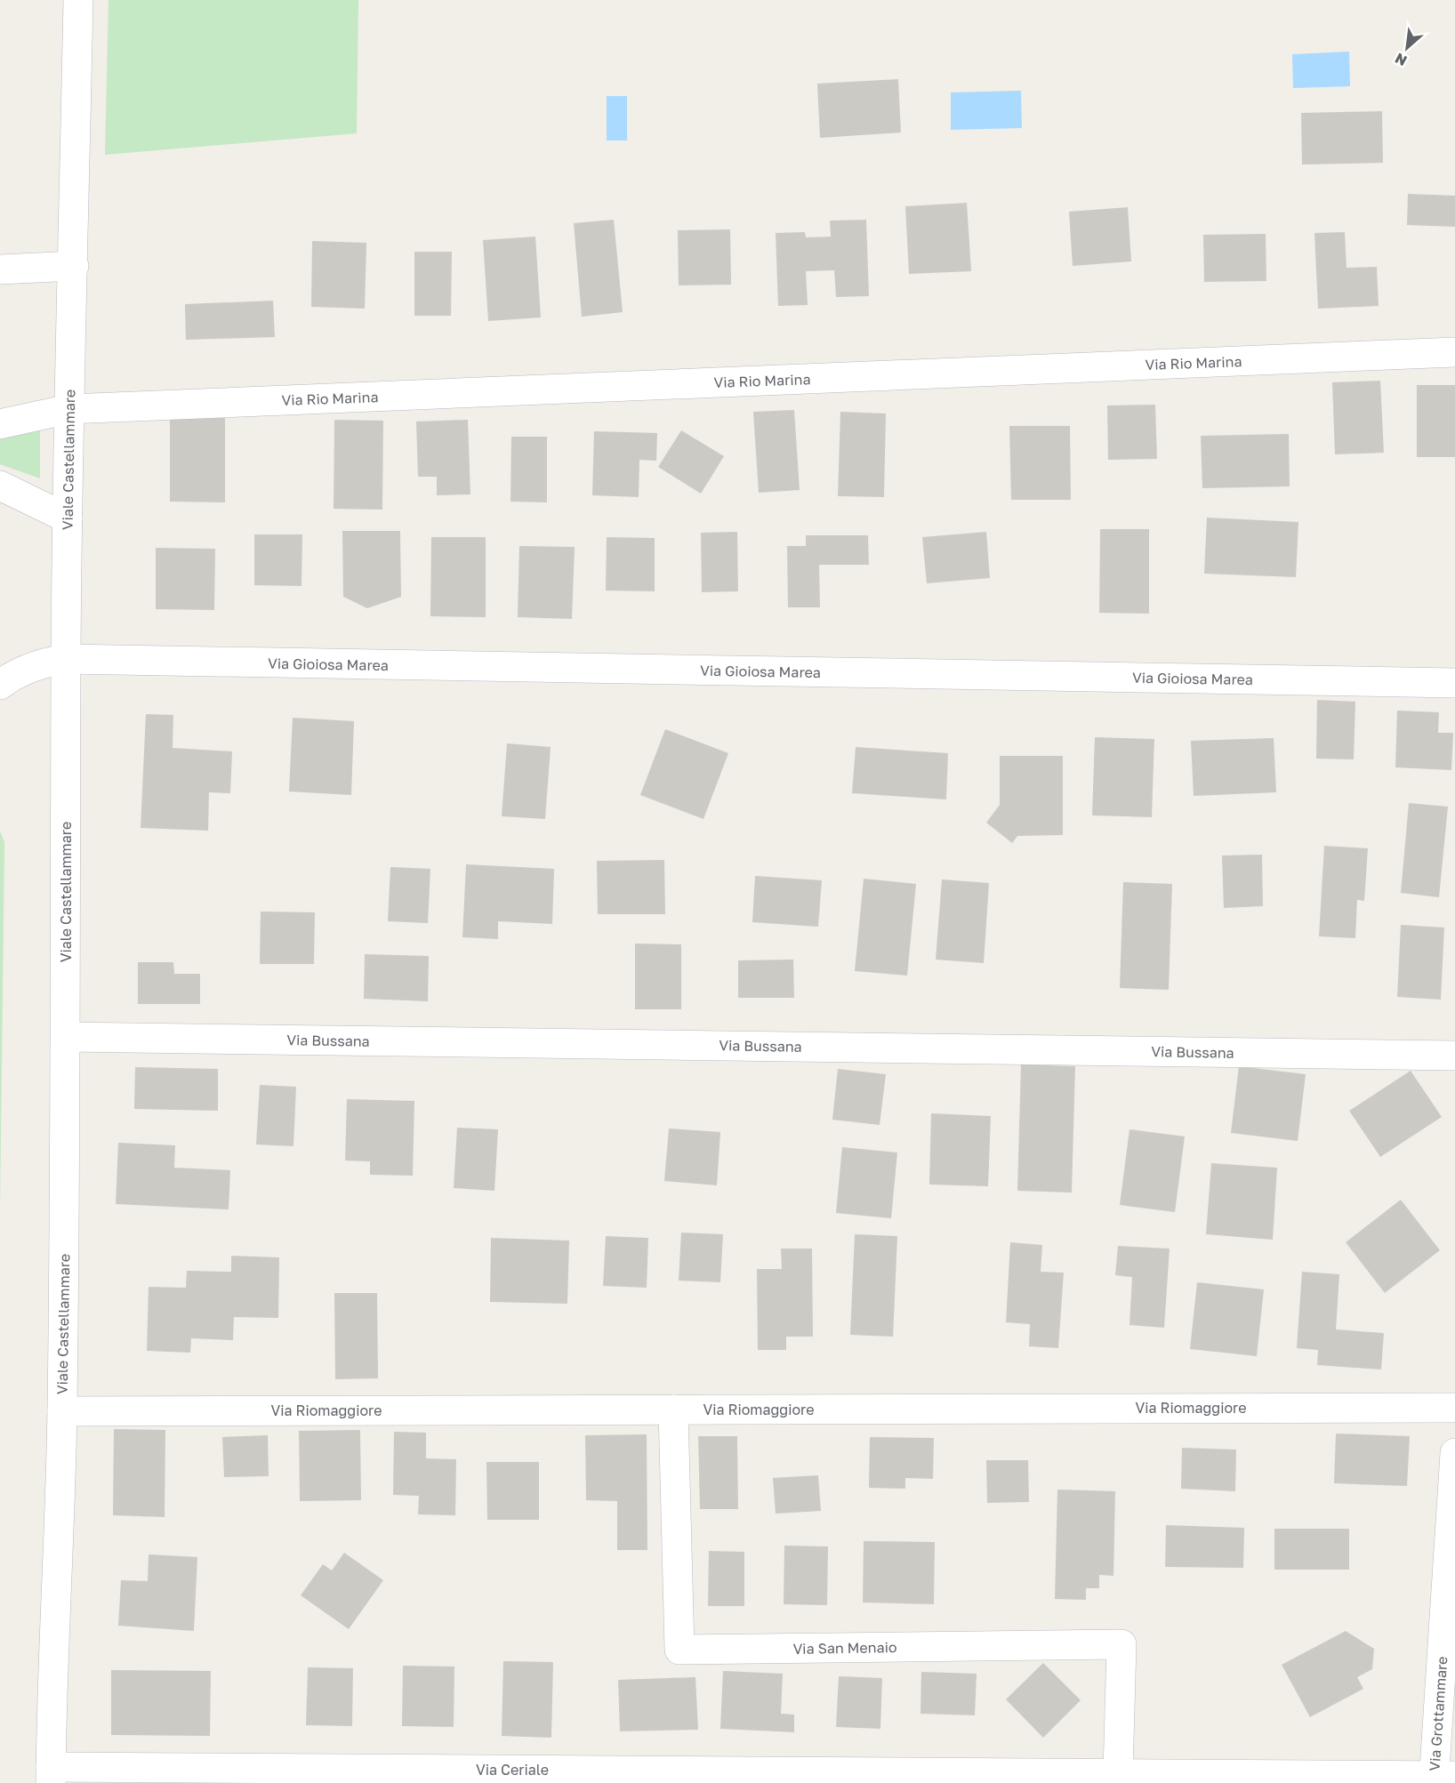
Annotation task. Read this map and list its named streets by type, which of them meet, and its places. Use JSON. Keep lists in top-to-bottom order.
{
  "streets": {
    "street": [
      "Via Rio Marina",
      "Viale Castellammare",
      "Via Gioiosa Marea",
      "Via Bussana",
      "Via Riomaggiore",
      "Via San Menaio",
      "Via Grottammare",
      "Via Ceriale"
    ]
  },
  "crossings": [
    ["Via Rio Marina", "Viale Castellammare"],
    ["Viale Castellammare", "Via Gioiosa Marea"],
    ["Viale Castellammare", "Via Bussana"],
    ["Viale Castellammare", "Via Riomaggiore"],
    ["Viale Castellammare", "Via Ceriale"],
    ["Via Riomaggiore", "Via San Menaio"],
    ["Via San Menaio", "Via Ceriale"],
    ["Via Grottammare", "Via Ceriale"]
  ],
  "north": "bottom left"
}
